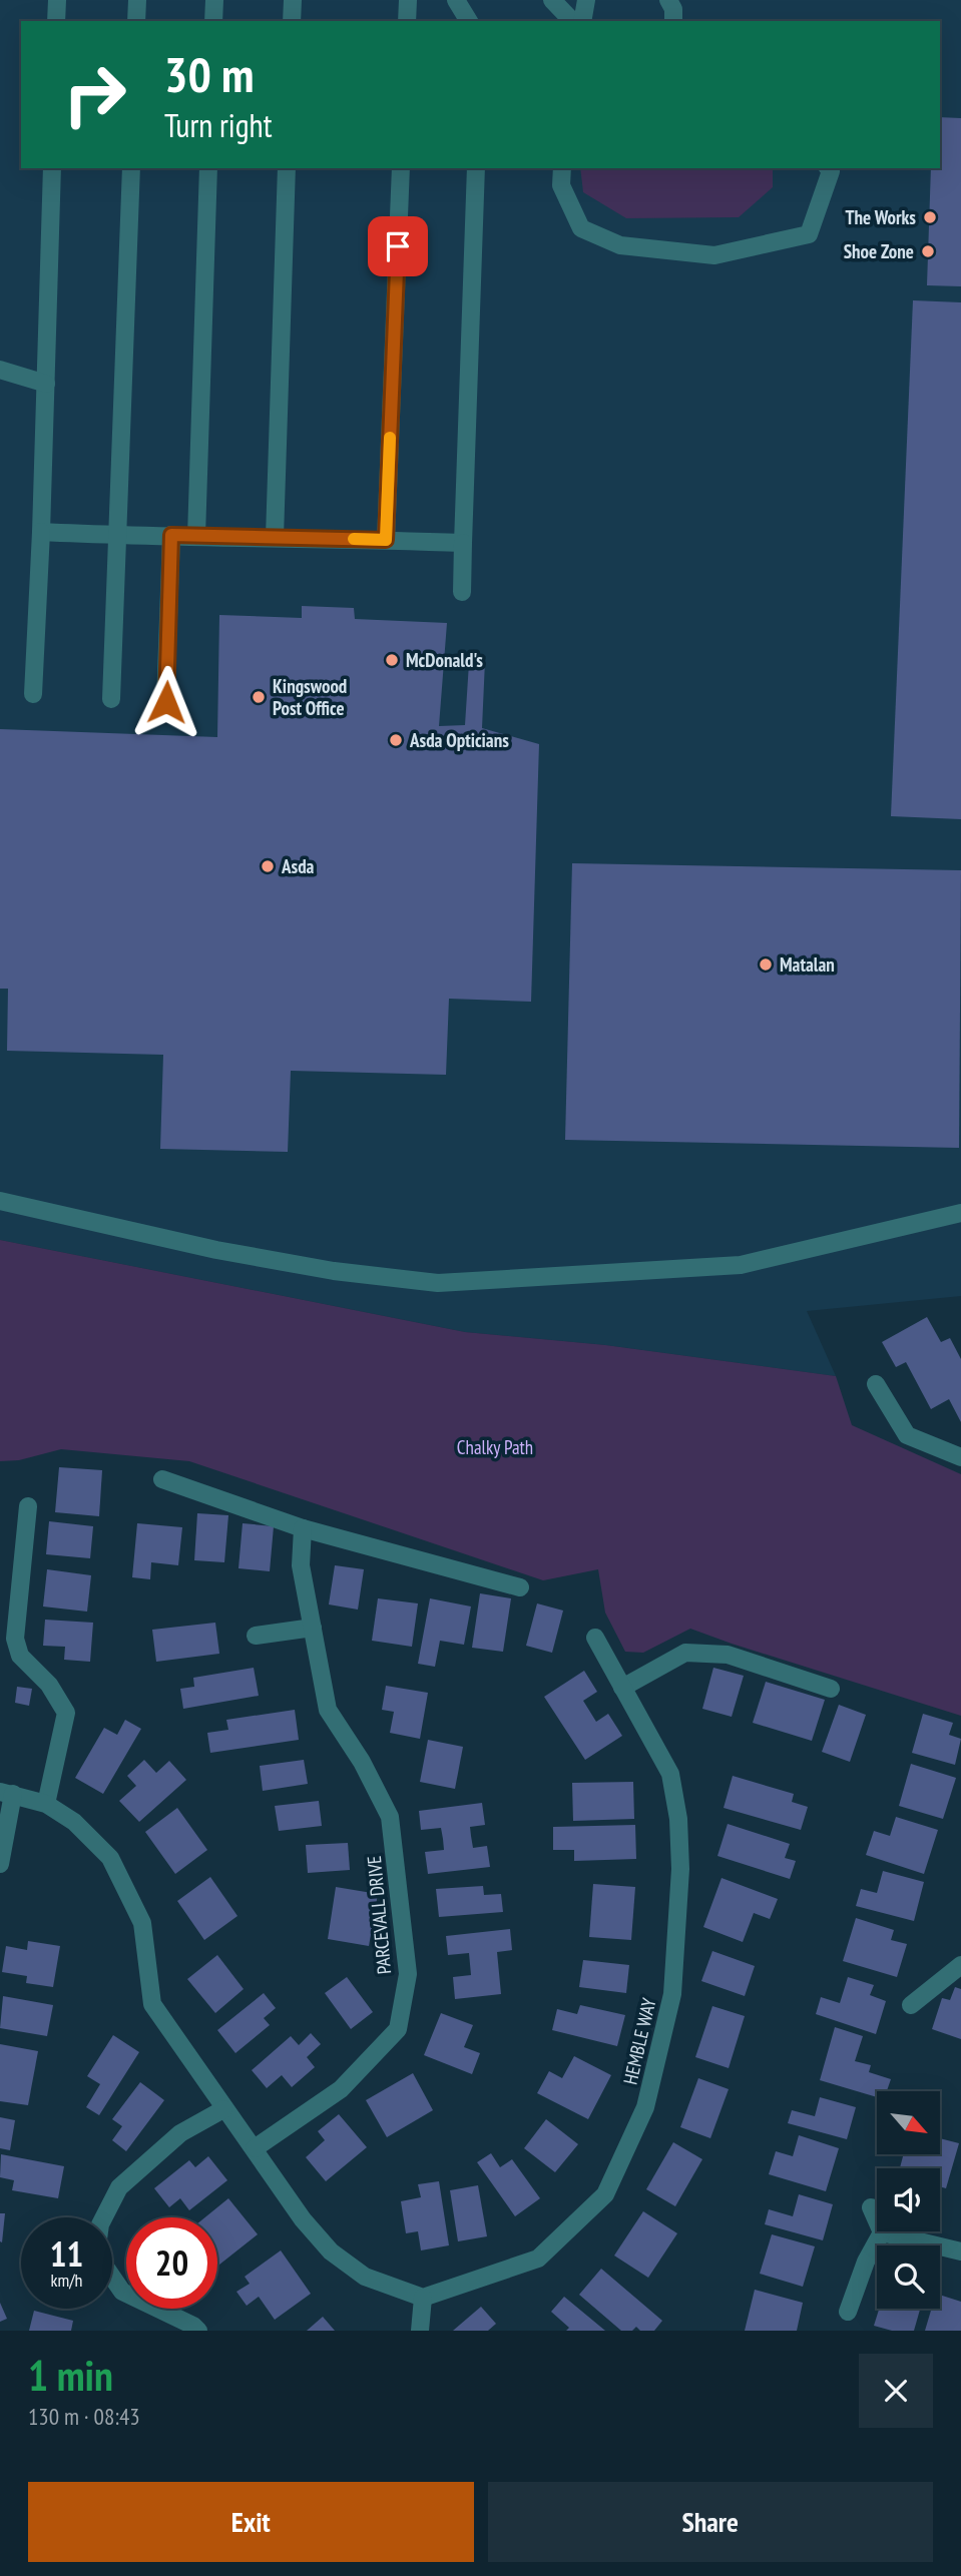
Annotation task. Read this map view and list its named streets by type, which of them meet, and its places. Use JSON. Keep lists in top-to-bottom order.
{
  "streets": {
    "street": ["PARCEVALL DRIVE", "HEMBLE WAY"]
  },
  "parks": ["Chalky Path"],
  "places": [
    "The Works",
    "Shoe Zone",
    "McDonald's",
    "Kingswood Post Office",
    "Asda Opticians",
    "Asda",
    "Matalan"
  ],
  "north": "bottom right",
  "page": {
    "turn": ["30 m", "Turn right"],
    "speed": "11 km/h",
    "limit": "20",
    "heading": ["1 min", "130 m · 08:43"],
    "buttons": ["Exit", "Share"]
  }
}
